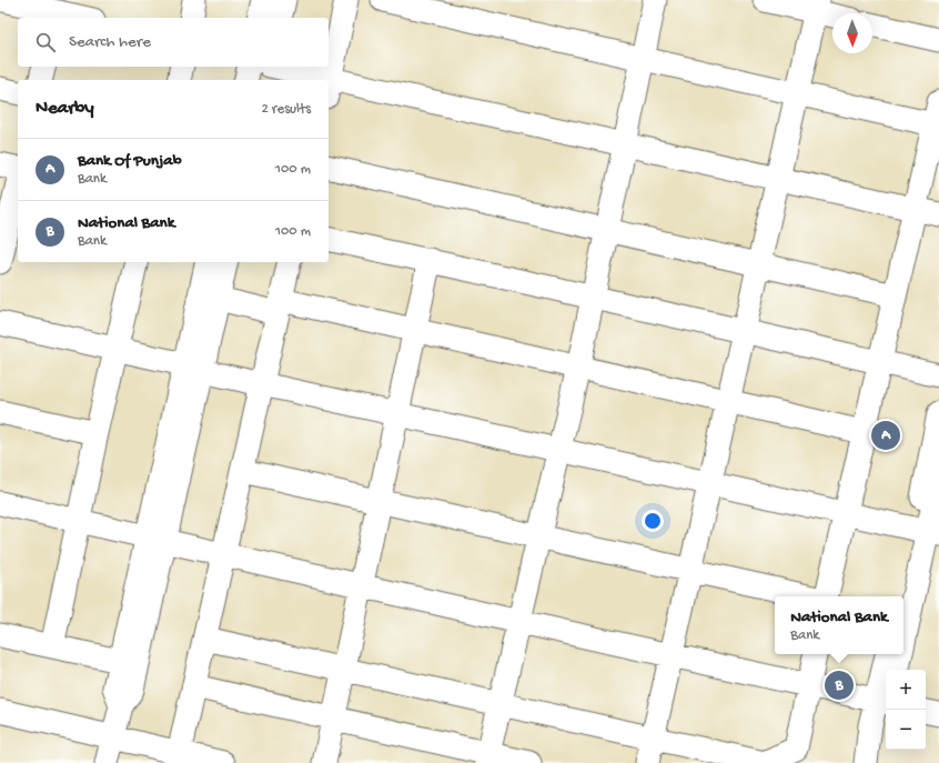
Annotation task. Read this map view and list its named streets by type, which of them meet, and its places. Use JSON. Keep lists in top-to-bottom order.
{
  "north": "bottom",
  "page": {
    "search": "Search here",
    "heading": ["Nearby", "2 results"],
    "list": [
      {
        "mark": "A",
        "name": "Bank Of Punjab",
        "note": "Bank",
        "value": "100 m"
      },
      {
        "mark": "B",
        "name": "National Bank",
        "note": "Bank",
        "value": "100 m"
      }
    ],
    "pins": ["A", "B"],
    "popup": ["National Bank", "Bank"],
    "map_buttons": ["+", "−"]
  }
}
